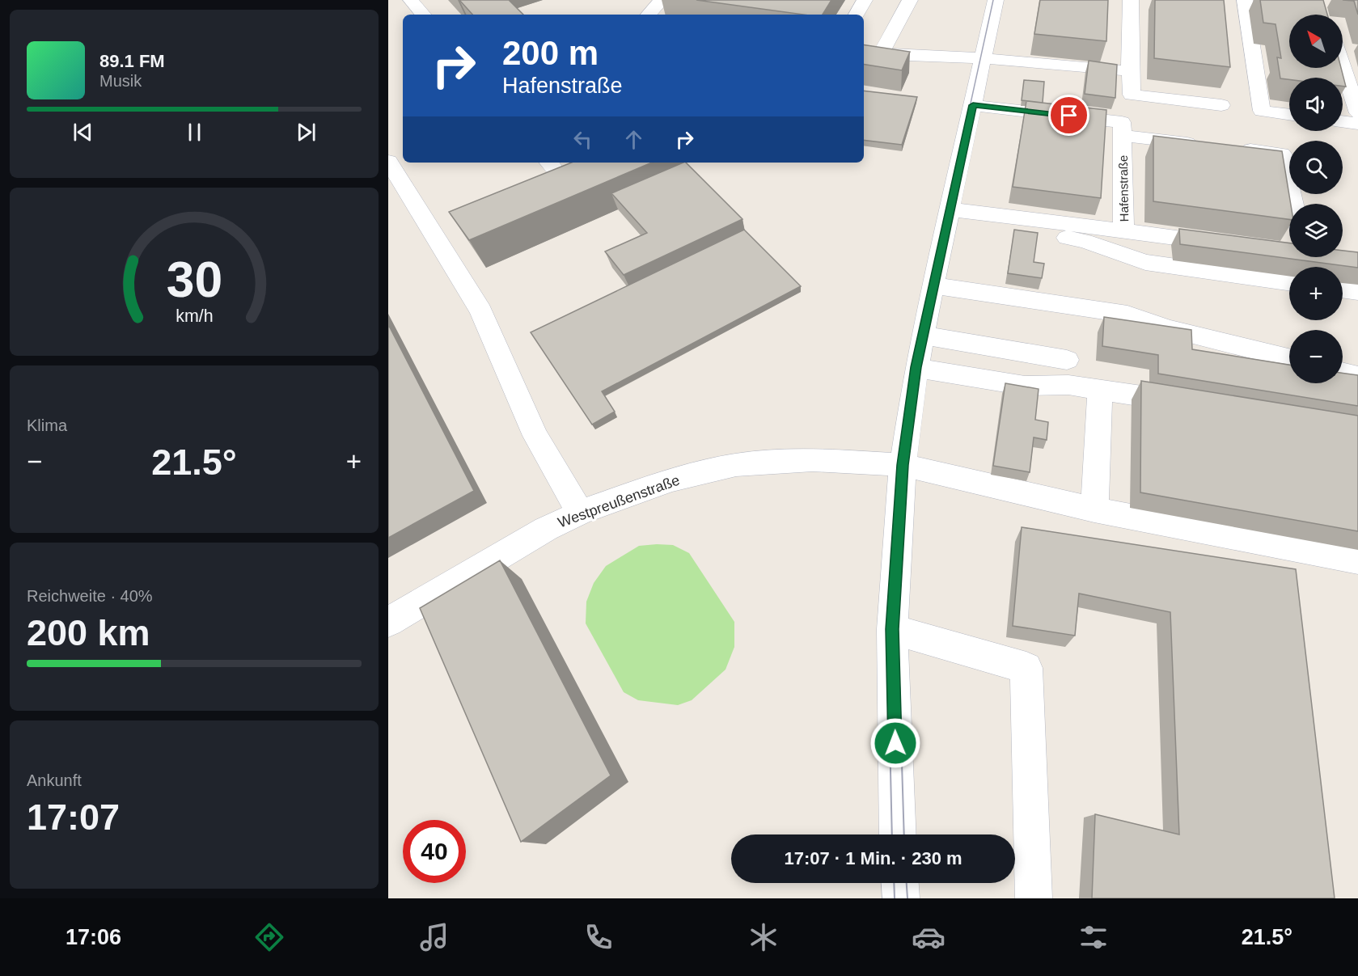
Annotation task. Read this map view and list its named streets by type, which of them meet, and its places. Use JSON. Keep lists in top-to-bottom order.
{
  "streets": {
    "street": ["Hafenstraße", "Westpreußenstraße"]
  },
  "north": "top left",
  "page": {
    "map_buttons": ["+", "−"],
    "turn": ["200 m", "Hafenstraße"],
    "song": ["89.1 FM", "Musik"],
    "tile": [
      "Klima",
      ["Reichweite · 40%", "200 km"],
      ["Ankunft", "17:07"]
    ],
    "heat": ["−", "21.5°", "+"],
    "limit": "40",
    "trip": "17:07 · 1 Min. · 230 m",
    "tabs": ["17:06", "21.5°"],
    "gauge": ["30", "km/h"]
  }
}
